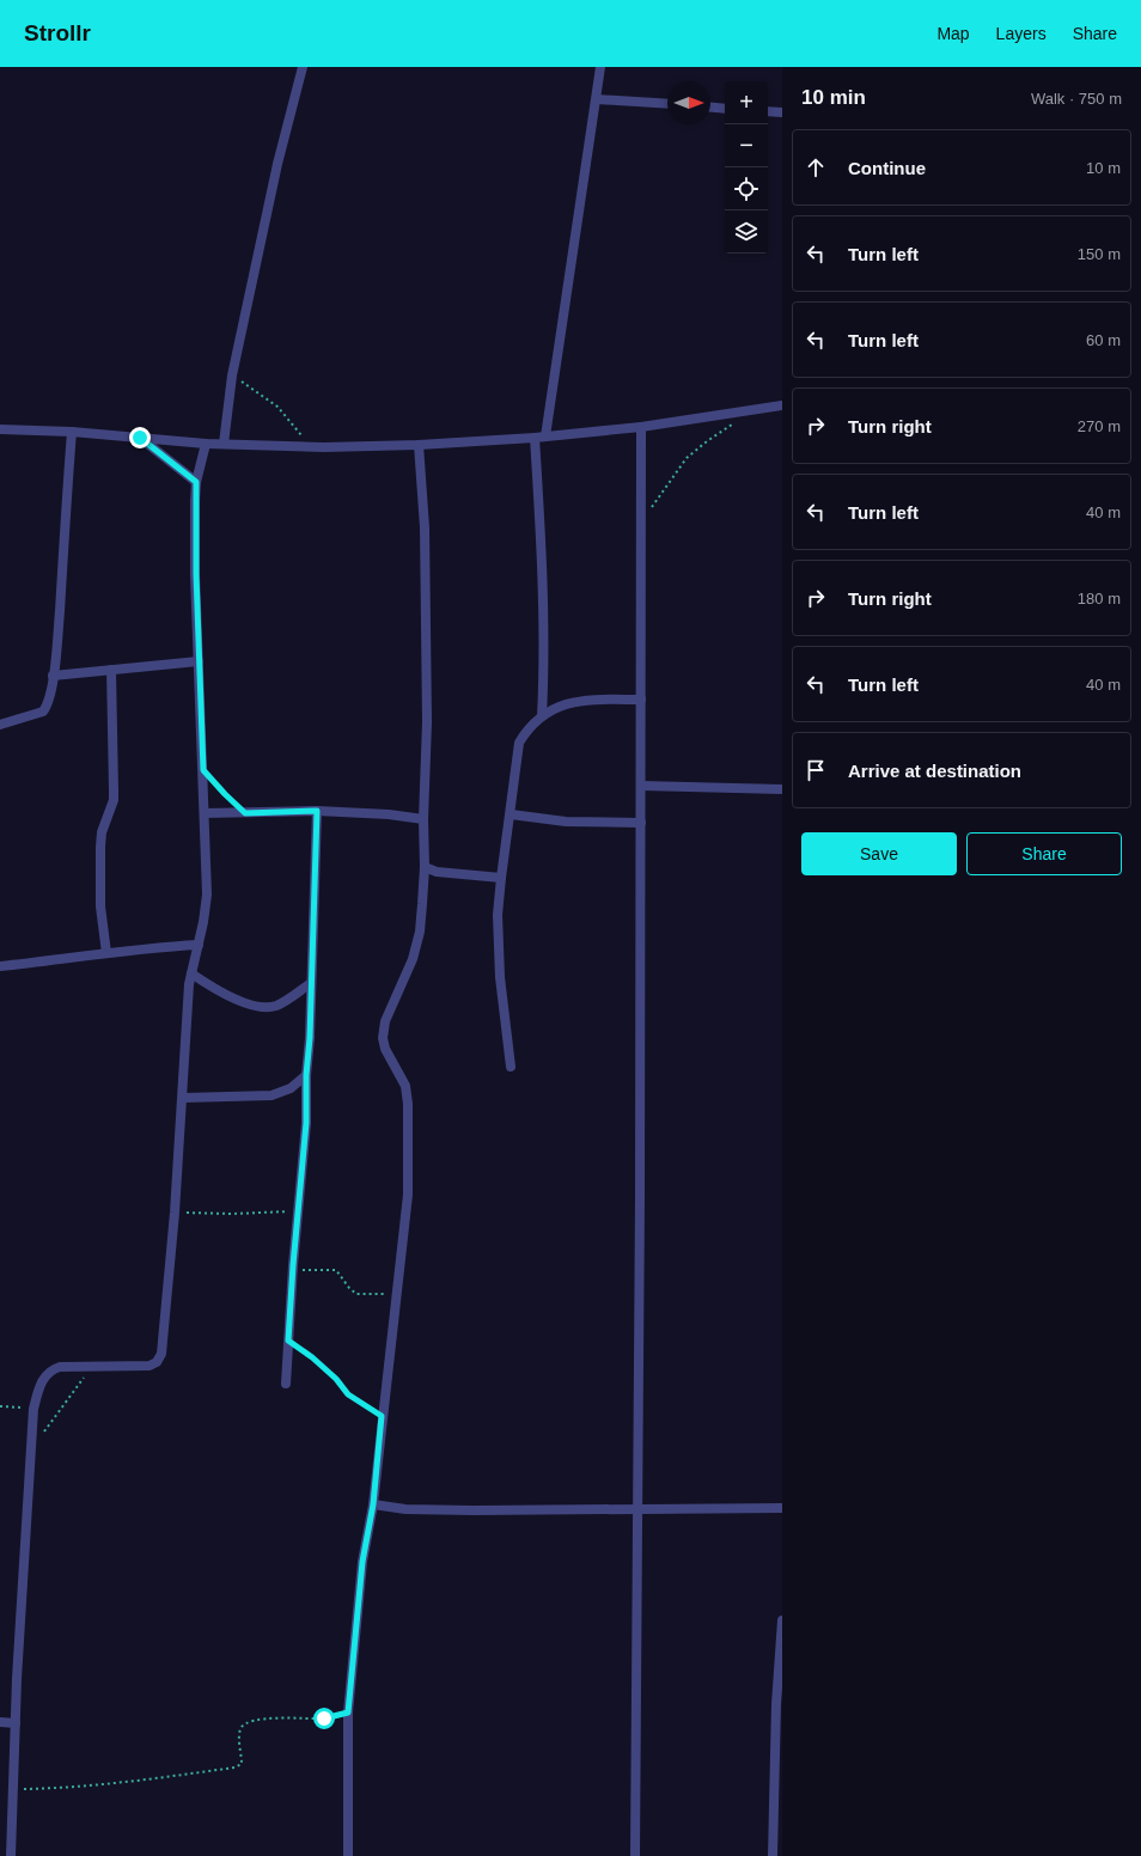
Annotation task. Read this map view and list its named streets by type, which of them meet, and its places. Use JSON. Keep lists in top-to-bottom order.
{
  "north": "right",
  "page": {
    "header": "Strollr",
    "nav": ["Map", "Layers", "Share"],
    "heading": ["10 min", "Walk · 750 m"],
    "map_buttons": ["+", "−"],
    "list": [
      ["Continue", "10 m"],
      ["Turn left", "150 m"],
      ["Turn left", "60 m"],
      ["Turn right", "270 m"],
      ["Turn left", "40 m"],
      ["Turn right", "180 m"],
      ["Turn left", "40 m"],
      "Arrive at destination"
    ],
    "buttons": ["Save", "Share"]
  }
}
